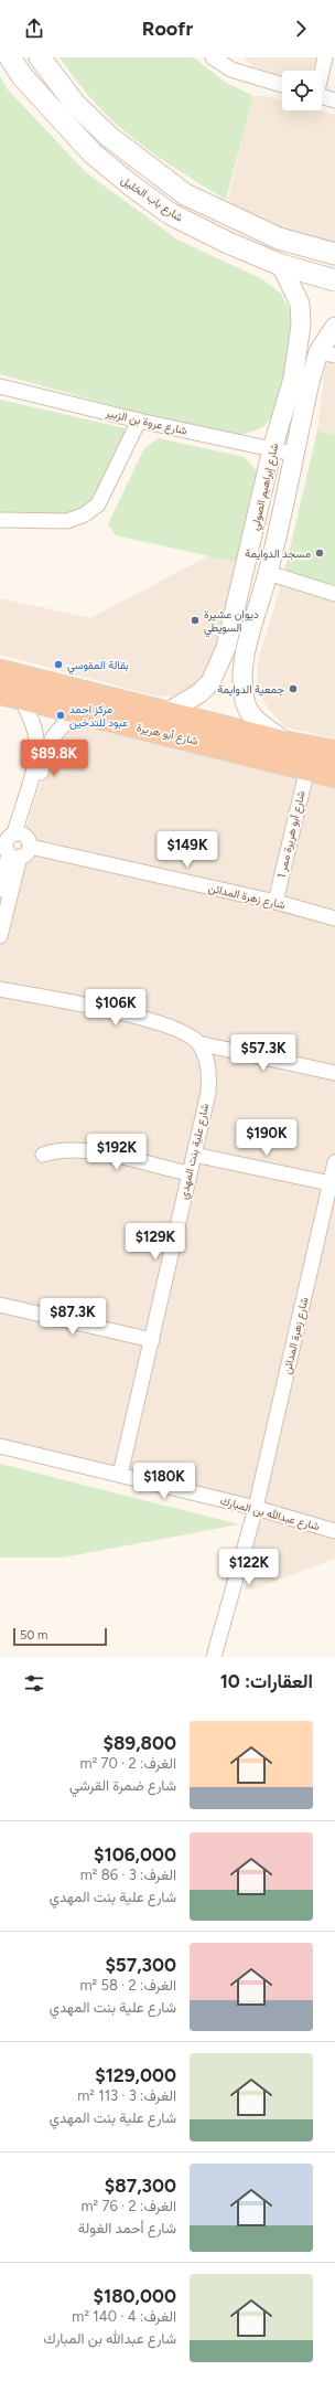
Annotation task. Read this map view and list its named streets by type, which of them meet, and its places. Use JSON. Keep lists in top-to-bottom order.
{
  "streets": {
    "highway": ["شارع أبو هريرة"],
    "main road": ["شارع باب الخليل"],
    "street": [
      "شارع عروة بن الزبير",
      "شارع إبراهيم الصولي",
      "شارع أبو هريرة ممر 1",
      "شارع زهرة المدائن",
      "شارع علية بنت المهدي",
      "شارع عبدالله بن المبارك"
    ]
  },
  "crossings": [
    ["شارع باب الخليل", "شارع إبراهيم الصولي"],
    ["شارع عروة بن الزبير", "شارع إبراهيم الصولي"],
    ["شارع إبراهيم الصولي", "شارع أبو هريرة"],
    ["شارع أبو هريرة", "شارع أبو هريرة ممر 1"],
    ["شارع أبو هريرة ممر 1", "شارع زهرة المدائن"],
    ["شارع زهرة المدائن", "شارع عبدالله بن المبارك"],
    ["شارع علية بنت المهدي", "شارع عبدالله بن المبارك"]
  ],
  "places": [
    "مسجد الدوايمة",
    "ديوان عشيرة السويطي",
    "بقالة المقوسي",
    "جمعية الدوايمة",
    "مركز احمد عبود للتدخين"
  ],
  "scale_bar": "50 m",
  "page": {
    "header": "Roofr",
    "price": [
      "$89.8K",
      "$149K",
      "$106K",
      "$57.3K",
      "$190K",
      "$192K",
      "$129K",
      "$87.3K",
      "$180K",
      "$122K"
    ],
    "scale": "50 m",
    "heading": "العقارات: 10",
    "list": [
      {
        "name": "$89,800",
        "note": "الغرف: 2 · 70 m² · شارع ضمرة القرشي"
      },
      {
        "name": "$106,000",
        "note": "الغرف: 3 · 86 m² · شارع علية بنت المهدي"
      },
      {
        "name": "$57,300",
        "note": "الغرف: 2 · 58 m² · شارع علية بنت المهدي"
      },
      {
        "name": "$129,000",
        "note": "الغرف: 3 · 113 m² · شارع علية بنت المهدي"
      },
      {
        "name": "$87,300",
        "note": "الغرف: 2 · 76 m² · شارع أحمد الغولة"
      },
      {
        "name": "$180,000",
        "note": "الغرف: 4 · 140 m² · شارع عبدالله بن المبارك"
      }
    ]
  }
}
